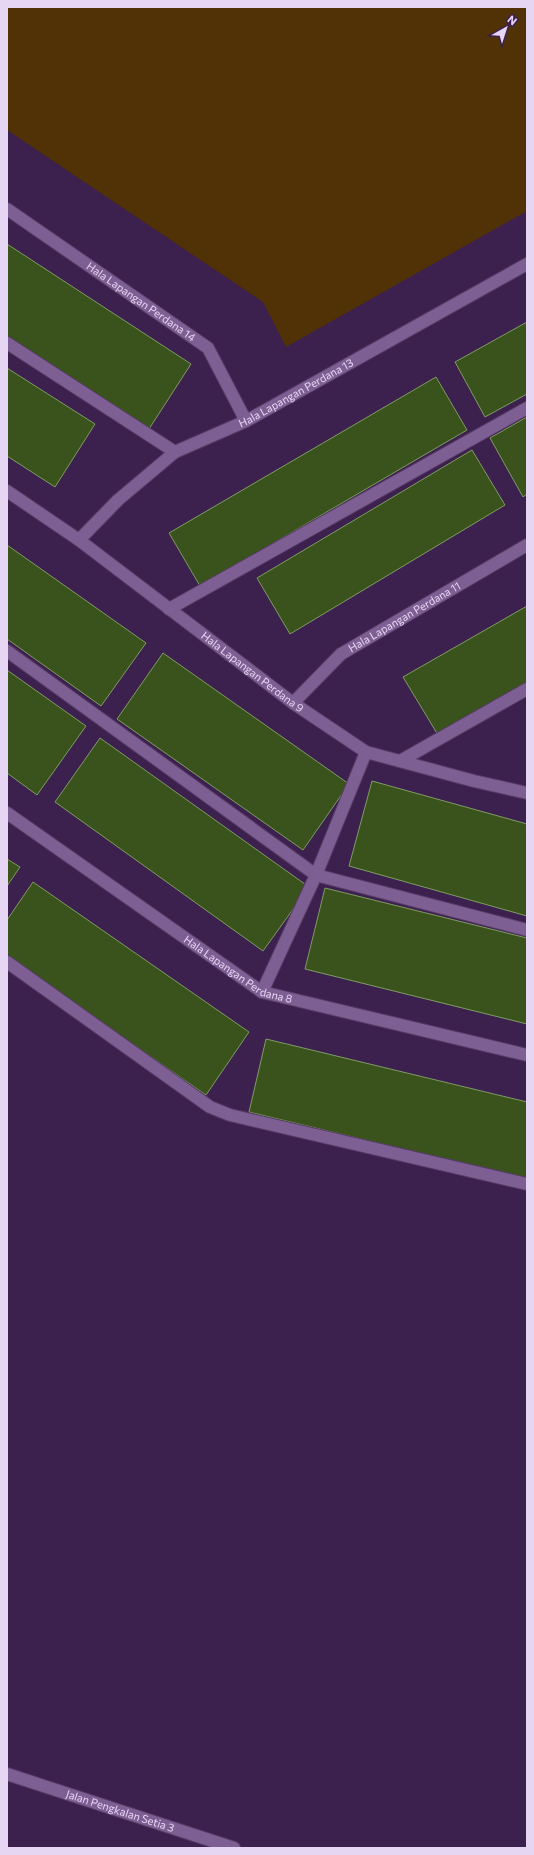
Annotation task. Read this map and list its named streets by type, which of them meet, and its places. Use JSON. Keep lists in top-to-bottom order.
{
  "streets": {
    "street": [
      "Hala Lapangan Perdana 14",
      "Hala Lapangan Perdana 13",
      "Hala Lapangan Perdana 11",
      "Hala Lapangan Perdana 9",
      "Hala Lapangan Perdana 8",
      "Jalan Pengkalan Setia 3"
    ]
  },
  "crossings": [
    ["Hala Lapangan Perdana 14", "Hala Lapangan Perdana 13"],
    ["Hala Lapangan Perdana 13", "Hala Lapangan Perdana 9"],
    ["Hala Lapangan Perdana 11", "Hala Lapangan Perdana 9"]
  ],
  "north": "top right"
}
